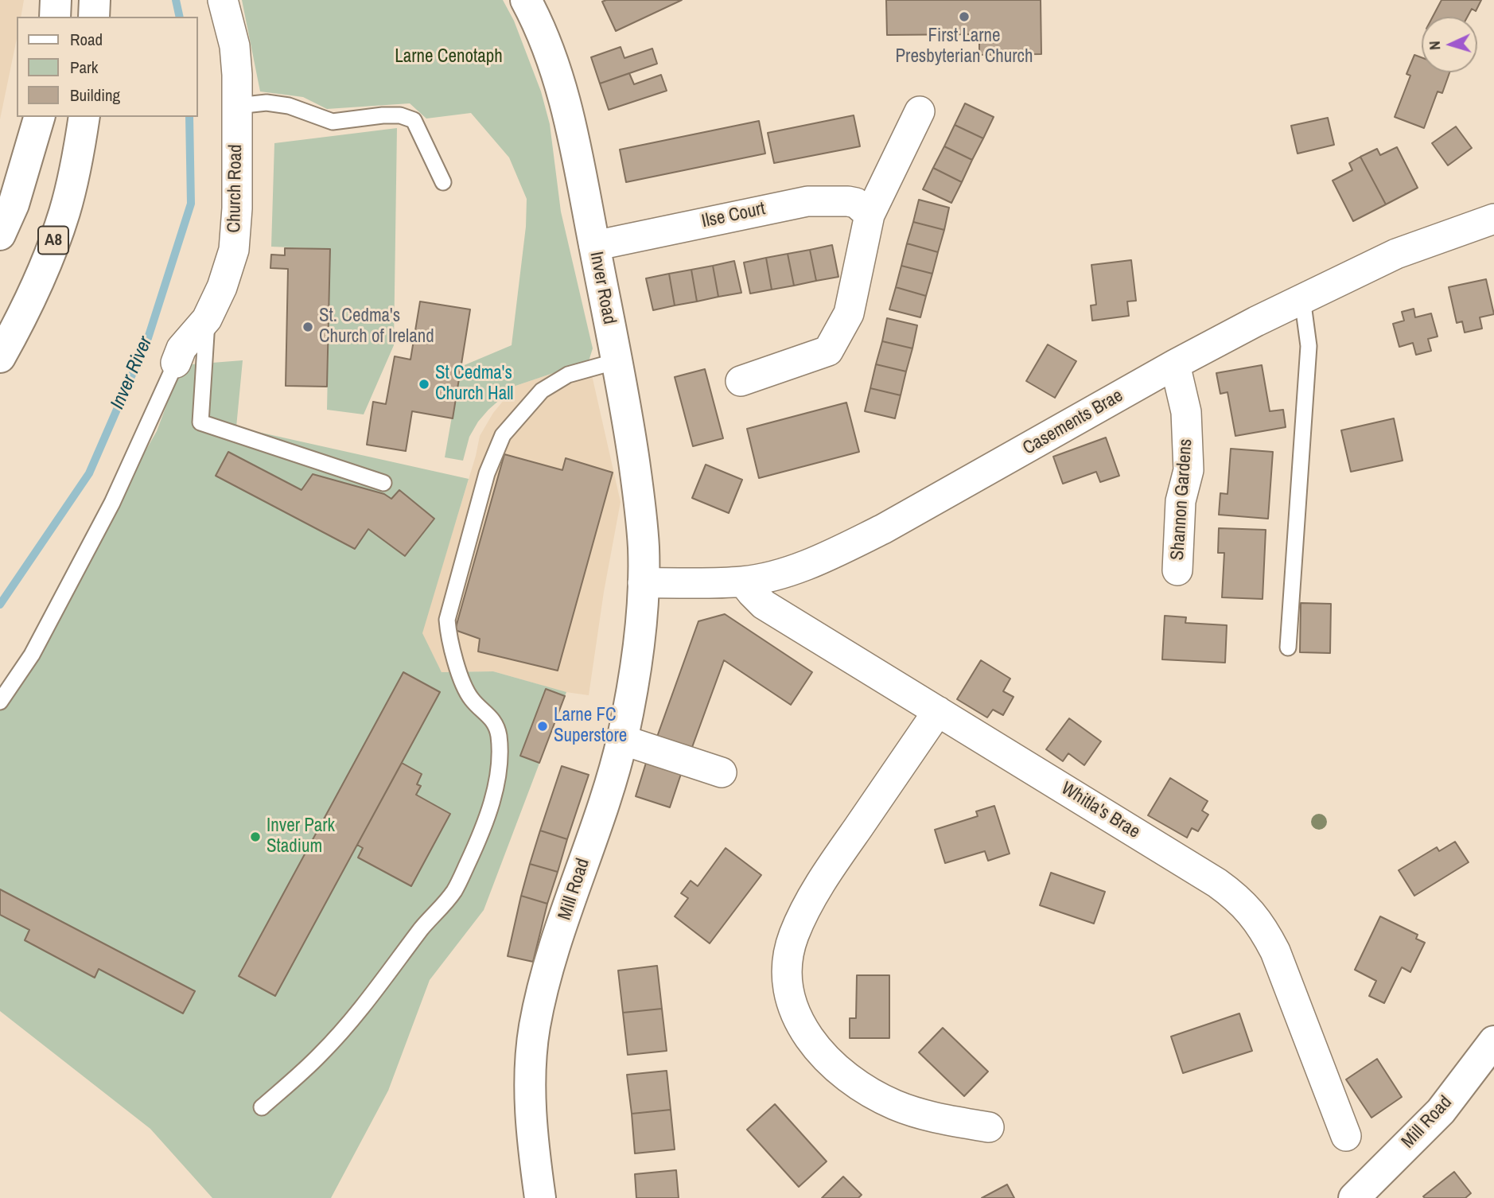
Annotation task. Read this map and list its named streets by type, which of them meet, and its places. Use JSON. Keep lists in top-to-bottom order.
{
  "streets": {
    "main road": ["A8", "Inver Road", "Mill Road"],
    "street": [
      "Church Road",
      "Ilse Court",
      "Casements Brae",
      "Shannon Gardens",
      "Whitla's Brae"
    ]
  },
  "crossings": [
    ["Ilse Court", "Inver Road"],
    ["Inver Road", "Casements Brae"],
    ["Inver Road", "Mill Road"],
    ["Casements Brae", "Shannon Gardens"],
    ["Casements Brae", "Whitla's Brae"],
    ["Casements Brae", "Mill Road"]
  ],
  "water": ["Inver River"],
  "parks": ["Larne Cenotaph"],
  "places": [
    "First Larne Presbyterian Church",
    "St. Cedma's Church of Ireland",
    "St Cedma's Church Hall",
    "Larne FC Superstore",
    "Inver Park Stadium"
  ],
  "legend": ["Road", "Park", "Building"],
  "north": "left"
}
